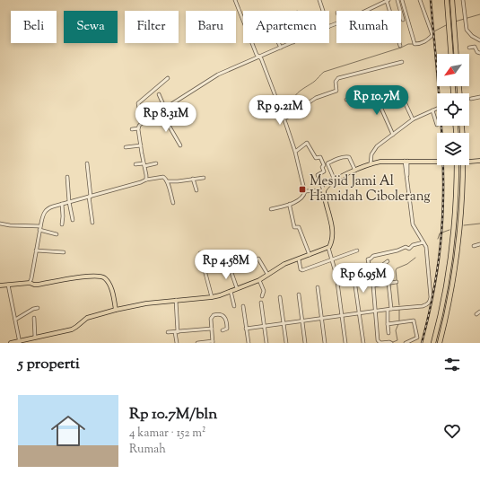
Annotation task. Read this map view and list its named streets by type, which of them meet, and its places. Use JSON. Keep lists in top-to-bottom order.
{
  "places": {
    "transit": ["Mesjid Jami Al Hamidah Cibolerang"]
  },
  "north": "bottom left",
  "page": {
    "chip": [
      "Beli",
      "Sewa",
      "Filter",
      "Baru",
      "Apartemen",
      "Rumah"
    ],
    "price": [
      "Rp 10.7M",
      "Rp 9.21M",
      "Rp 8.31M",
      "Rp 4.58M",
      "Rp 6.95M"
    ],
    "heading": "5 properti",
    "list": [
      {
        "name": "Rp 10.7M/bln",
        "note": "4 kamar · 152 m² · Rumah"
      }
    ]
  }
}
